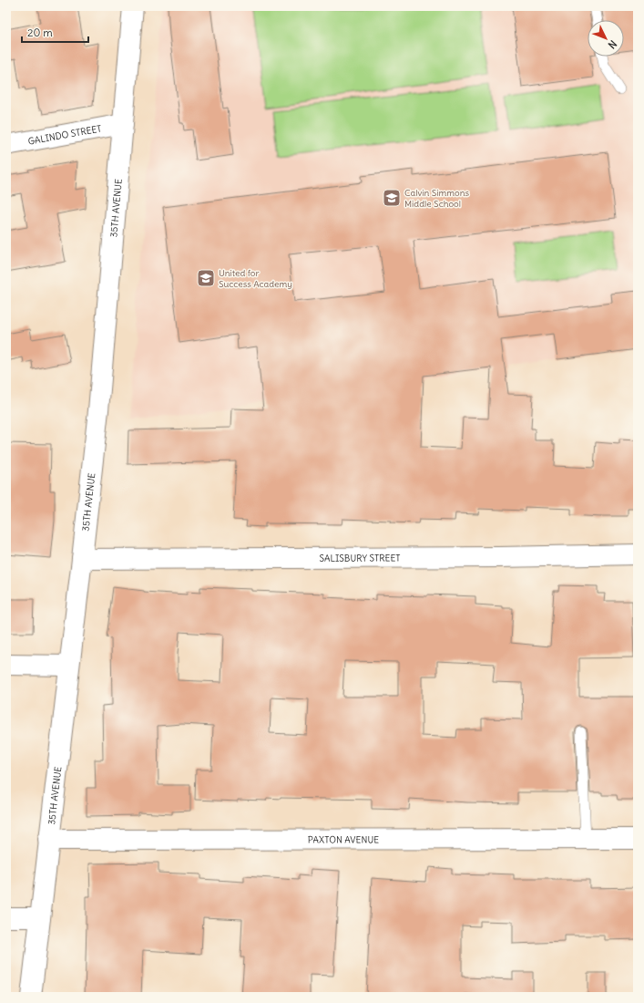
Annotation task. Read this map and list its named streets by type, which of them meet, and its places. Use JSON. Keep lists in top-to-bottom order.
{
  "streets": {
    "street": [
      "GALINDO STREET",
      "35TH AVENUE",
      "SALISBURY STREET",
      "PAXTON AVENUE"
    ]
  },
  "crossings": [
    ["GALINDO STREET", "35TH AVENUE"],
    ["35TH AVENUE", "SALISBURY STREET"],
    ["35TH AVENUE", "PAXTON AVENUE"]
  ],
  "places": {
    "school or university": ["Calvin Simmons Middle School", "United for Success Academy"]
  },
  "scale_bar": "20 m",
  "north": "bottom right"
}
